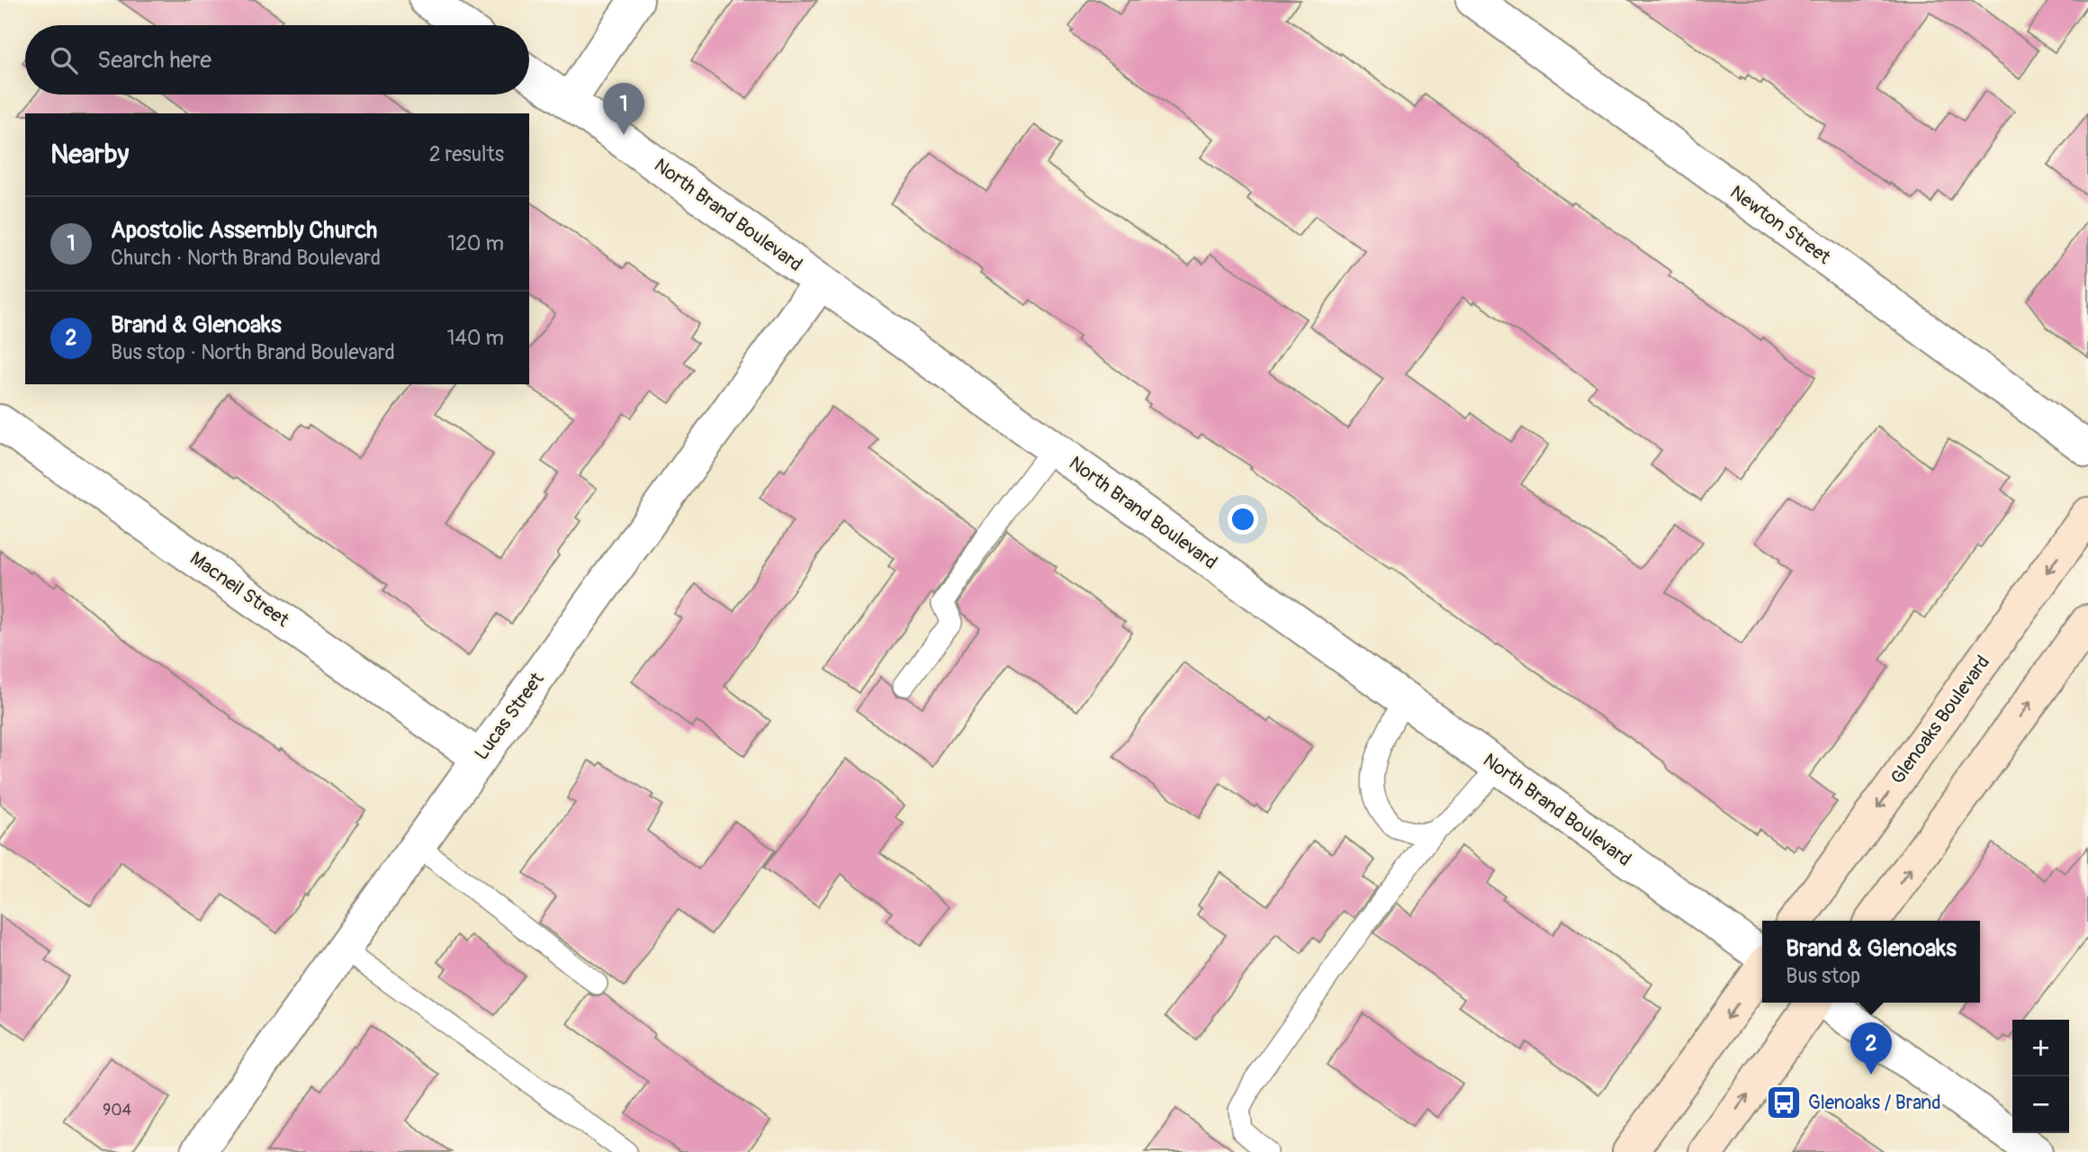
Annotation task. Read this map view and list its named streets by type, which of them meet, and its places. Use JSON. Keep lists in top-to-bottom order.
{
  "streets": {
    "main road": ["Glenoaks Boulevard"],
    "street": [
      "North Brand Boulevard",
      "Newton Street",
      "Macneil Street",
      "Lucas Street"
    ]
  },
  "crossings": [
    ["North Brand Boulevard", "Lucas Street"],
    ["Macneil Street", "Lucas Street"]
  ],
  "places": {
    "bus stop": ["Glenoaks / Brand"]
  },
  "house_numbers": ["904"],
  "page": {
    "search": "Search here",
    "pins": ["1", "2"],
    "heading": ["Nearby", "2 results"],
    "list": [
      {
        "mark": "1",
        "name": "Apostolic Assembly Church",
        "note": "Church · North Brand Boulevard",
        "value": "120 m"
      },
      {
        "mark": "2",
        "name": "Brand & Glenoaks",
        "note": "Bus stop · North Brand Boulevard",
        "value": "140 m"
      }
    ],
    "popup": ["Brand & Glenoaks", "Bus stop"],
    "map_buttons": ["+", "−"]
  }
}
